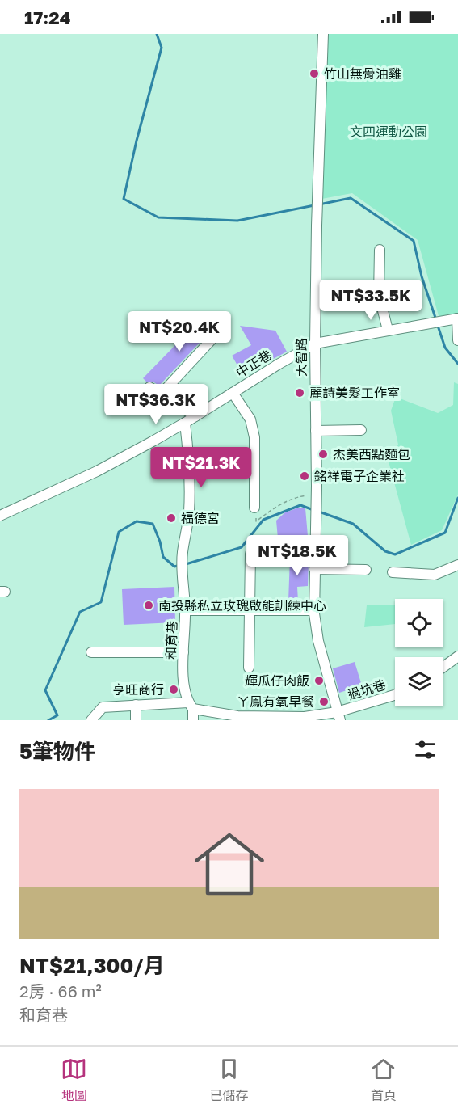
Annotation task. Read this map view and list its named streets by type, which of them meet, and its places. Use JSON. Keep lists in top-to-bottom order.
{
  "streets": {
    "street": [
      "大智路",
      "中正巷",
      "和育巷",
      "過坑巷"
    ]
  },
  "crossings": [
    ["大智路", "中正巷"],
    ["中正巷", "和育巷"]
  ],
  "parks": ["文四運動公園"],
  "places": [
    "竹山無骨油雞",
    "麗詩美髮工作室",
    "杰美西點麵包",
    "銘祥電子企業社",
    "福德宮",
    "南投縣私立玫瑰啟能訓練中心",
    "輝瓜仔肉飯",
    "亨旺商行",
    "ㄚ鳳有氧早餐"
  ],
  "page": {
    "status": "17:24",
    "price": [
      "NT$33.5K",
      "NT$20.4K",
      "NT$36.3K",
      "NT$21.3K",
      "NT$18.5K"
    ],
    "heading": "5筆物件",
    "list": [
      {
        "name": "NT$21,300/月",
        "note": "2房 · 66 m² · 和育巷"
      }
    ],
    "tabs": ["地圖", "已儲存", "首頁"]
  }
}
